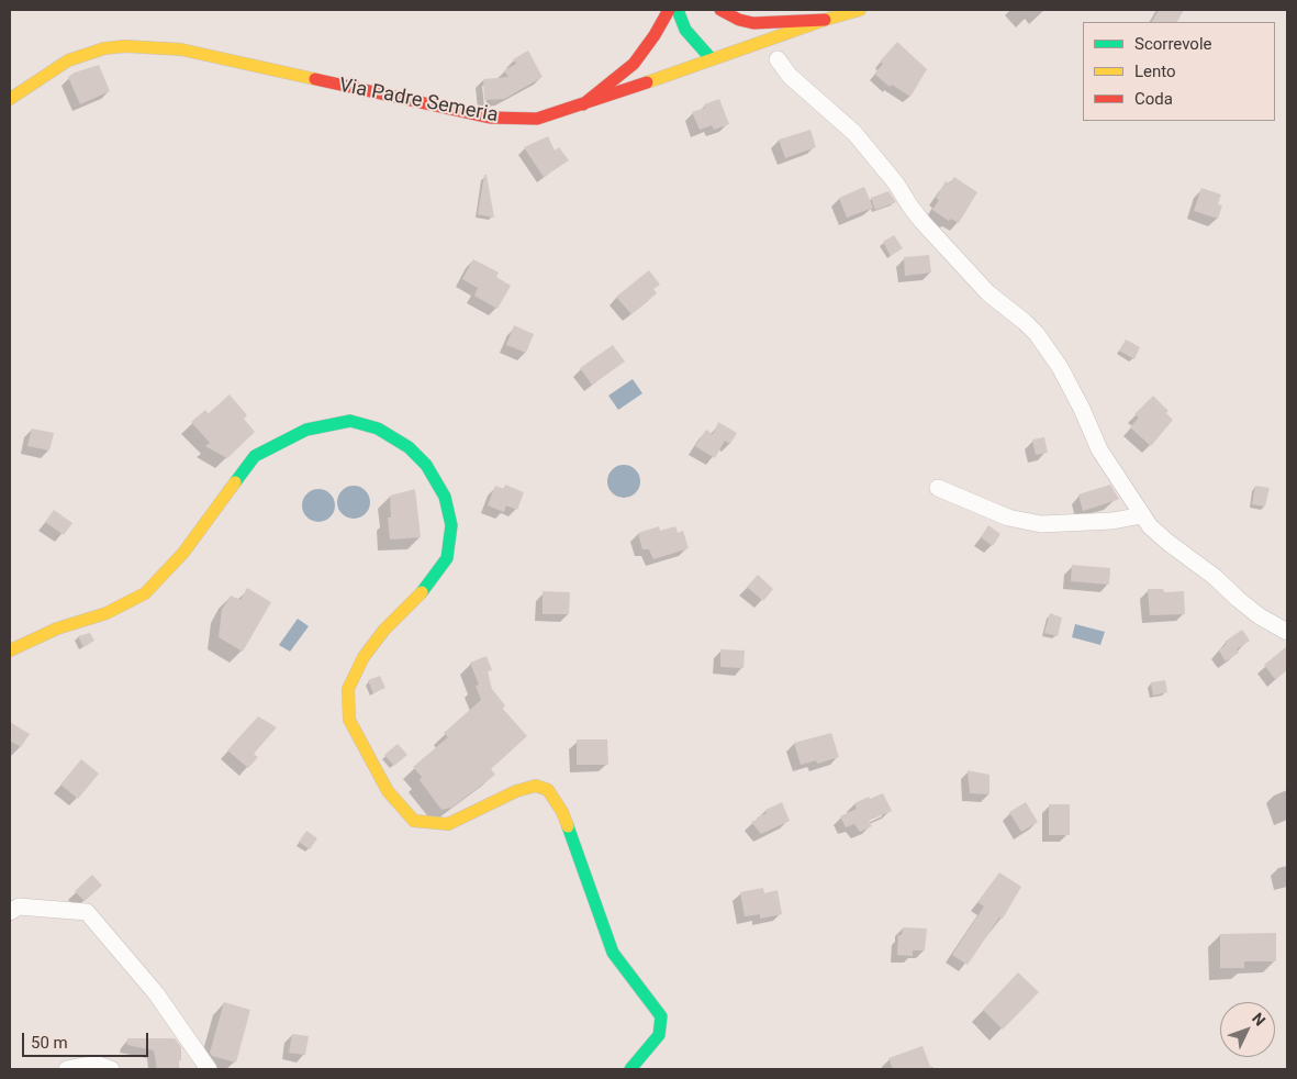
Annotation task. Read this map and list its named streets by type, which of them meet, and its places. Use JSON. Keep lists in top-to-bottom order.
{
  "streets": {
    "main road": ["Via Padre Semeria"]
  },
  "legend": ["Scorrevole", "Lento", "Coda"],
  "scale_bar": "50 m",
  "north": "top right"
}
